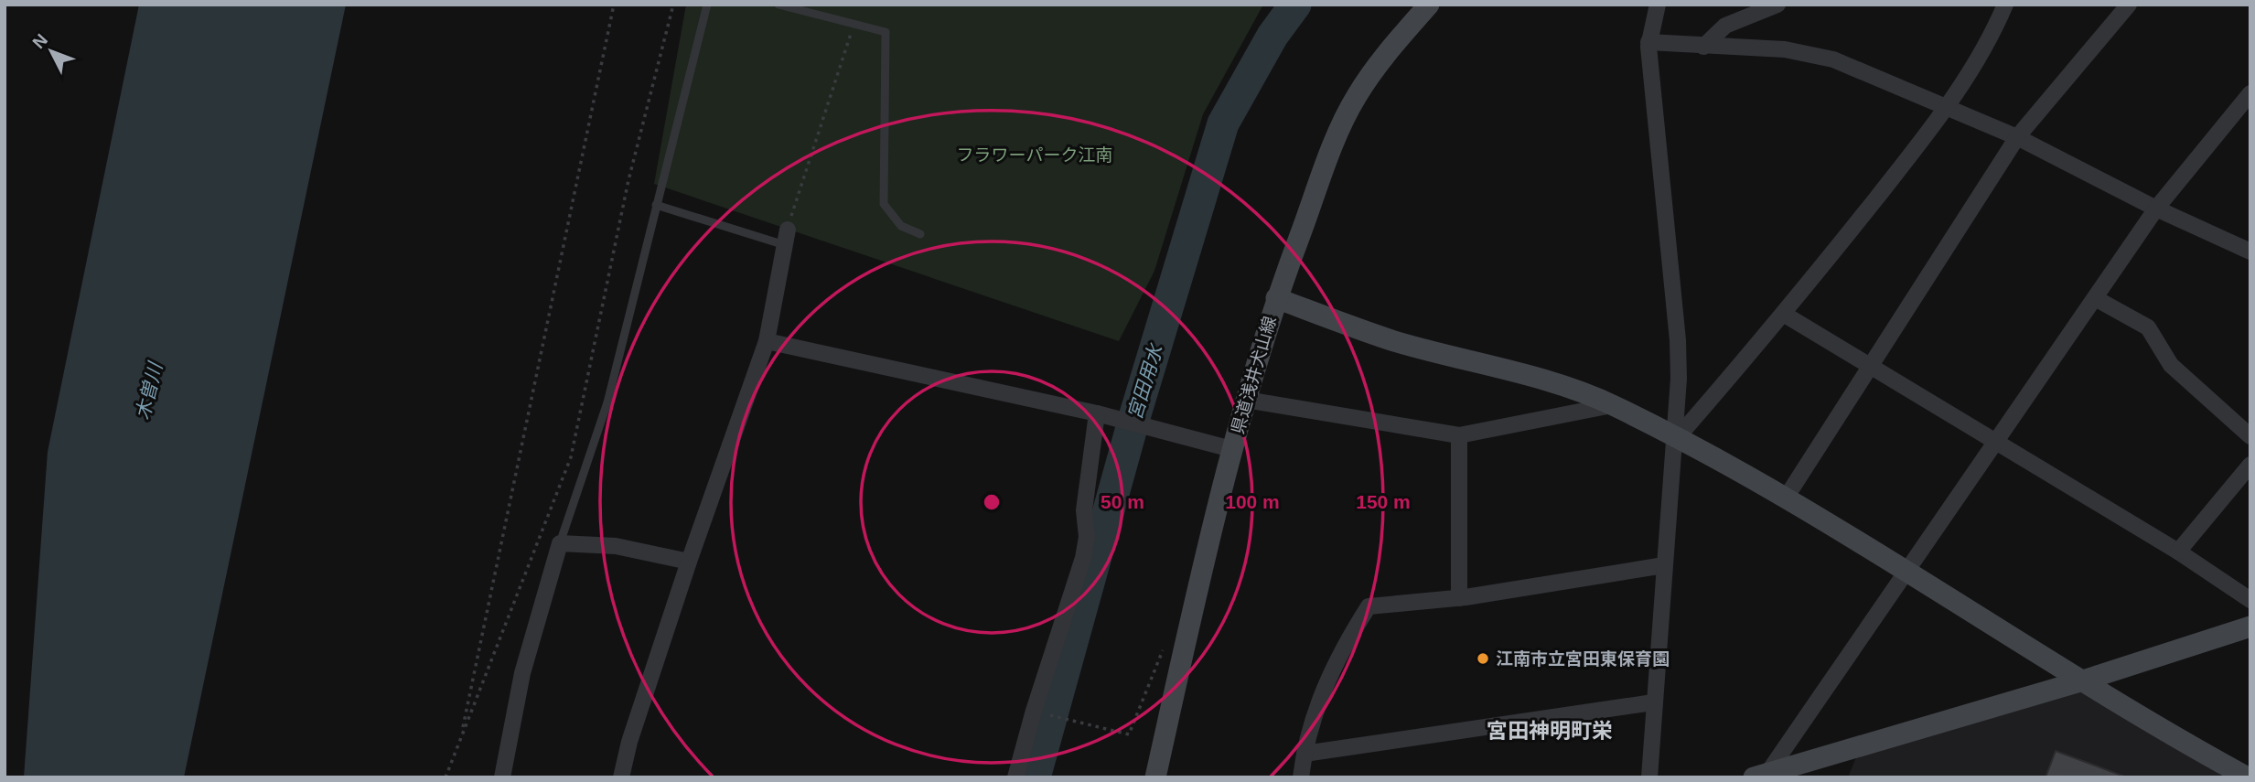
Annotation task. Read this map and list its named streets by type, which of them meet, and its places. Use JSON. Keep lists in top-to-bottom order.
{
  "streets": {
    "street": ["県道浅井犬山線"]
  },
  "districts": ["宮田神明町栄"],
  "water": ["宮田用水", "木曽川"],
  "parks": ["フラワーパーク江南"],
  "places": ["江南市立宮田東保育園"],
  "north": "top left",
  "rings": ["50 m", "100 m", "150 m"]
}
